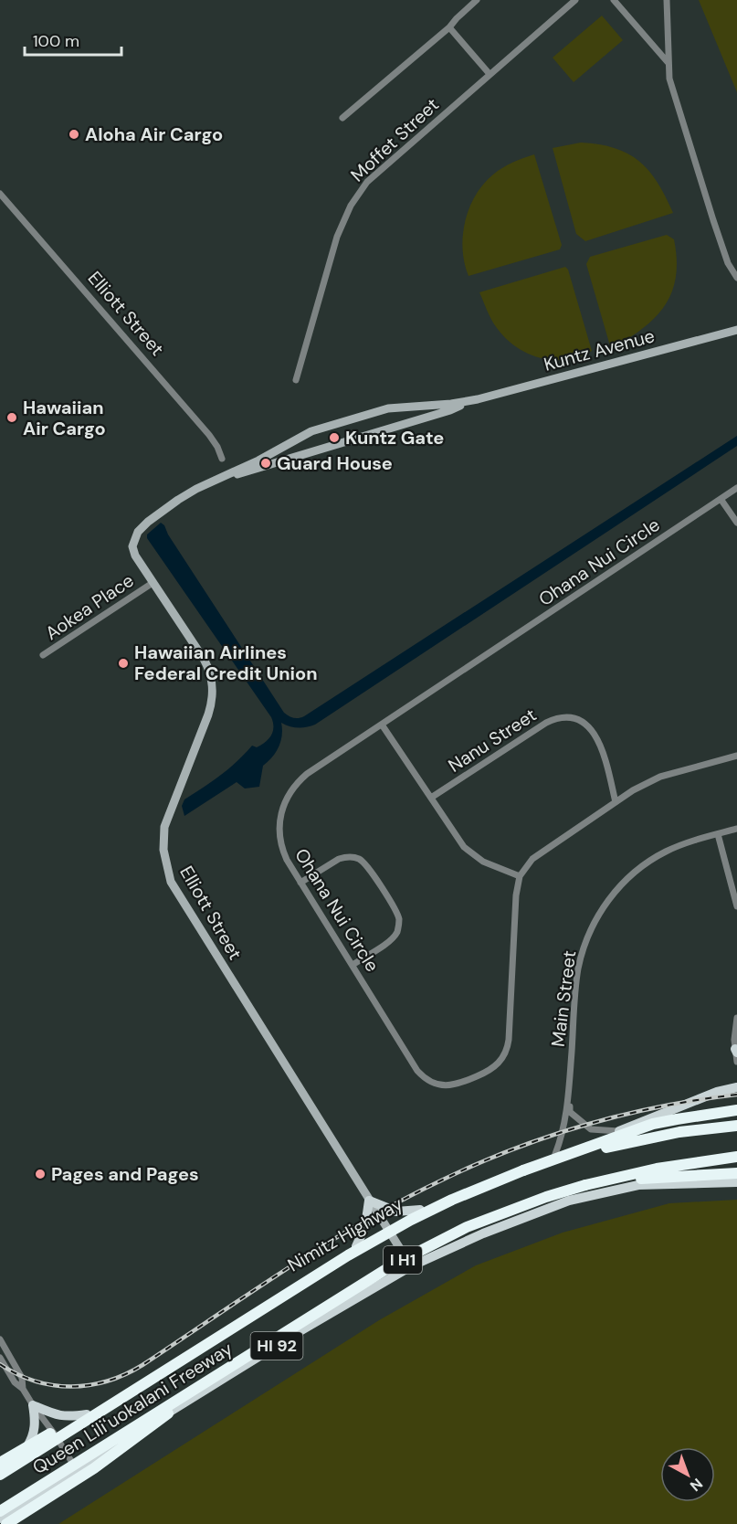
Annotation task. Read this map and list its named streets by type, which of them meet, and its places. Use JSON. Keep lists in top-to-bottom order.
{
  "streets": {
    "highway": ["I H1", "Queen Liliʻuokalani Freeway"],
    "main road": ["Nimitz Highway", "HI 92"],
    "street": [
      "Moffet Street",
      "Elliott Street",
      "Kuntz Avenue",
      "Ohana Nui Circle",
      "Aokea Place",
      "Nanu Street",
      "Main Street"
    ]
  },
  "crossings": [
    ["Elliott Street", "Kuntz Avenue"],
    ["Elliott Street", "Aokea Place"],
    ["Elliott Street", "Nimitz Highway"],
    ["Elliott Street", "HI 92"],
    ["Main Street", "Nimitz Highway"]
  ],
  "places": [
    "Aloha Air Cargo",
    "Hawaiian Air Cargo",
    "Kuntz Gate",
    "Guard House",
    "Hawaiian Airlines Federal Credit Union",
    "Pages and Pages"
  ],
  "scale_bar": "100 m",
  "north": "bottom right"
}
